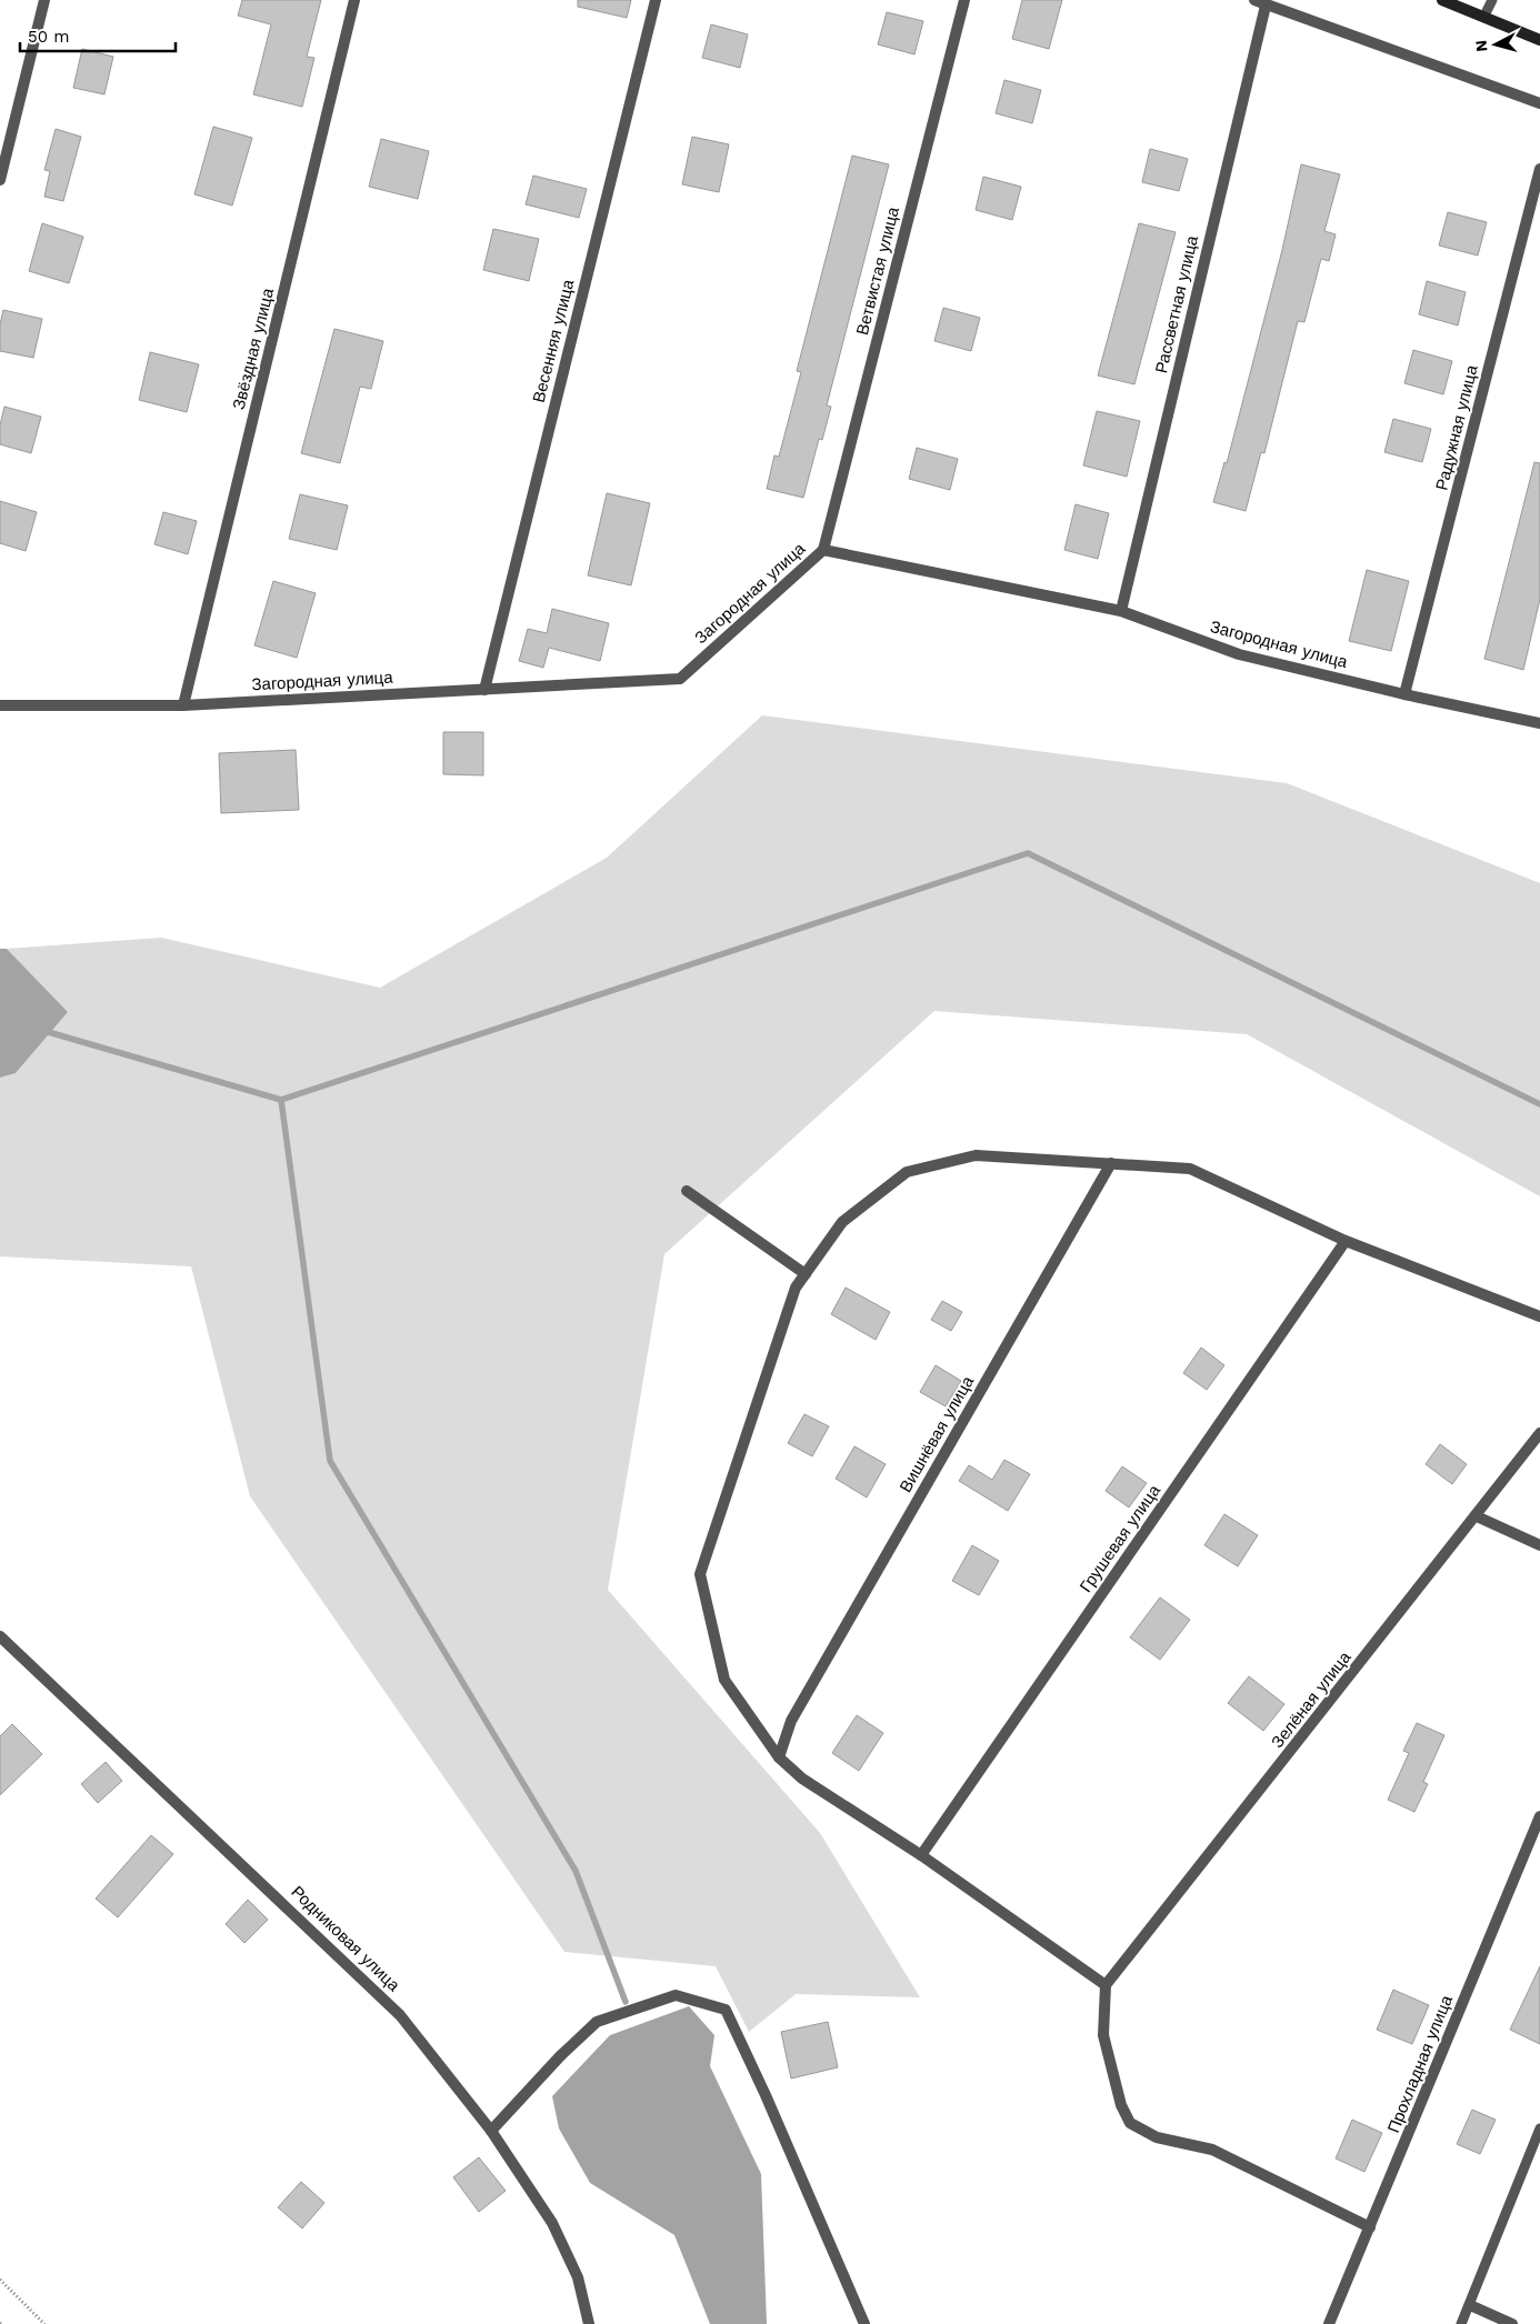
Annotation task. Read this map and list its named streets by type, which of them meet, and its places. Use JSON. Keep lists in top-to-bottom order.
{
  "streets": {
    "street": [
      "Ветвистая улица",
      "Рассветная улица",
      "Весенняя улица",
      "Звёздная улица",
      "Радужная улица",
      "Загородная улица",
      "Вишнёвая улица",
      "Грушевая улица",
      "Зелёная улица",
      "Родниковая улица",
      "Прохладная улица"
    ]
  },
  "crossings": [
    ["Ветвистая улица", "Загородная улица"],
    ["Рассветная улица", "Загородная улица"],
    ["Весенняя улица", "Загородная улица"],
    ["Звёздная улица", "Загородная улица"],
    ["Радужная улица", "Загородная улица"]
  ],
  "scale_bar": "50 m",
  "north": "left"
}
